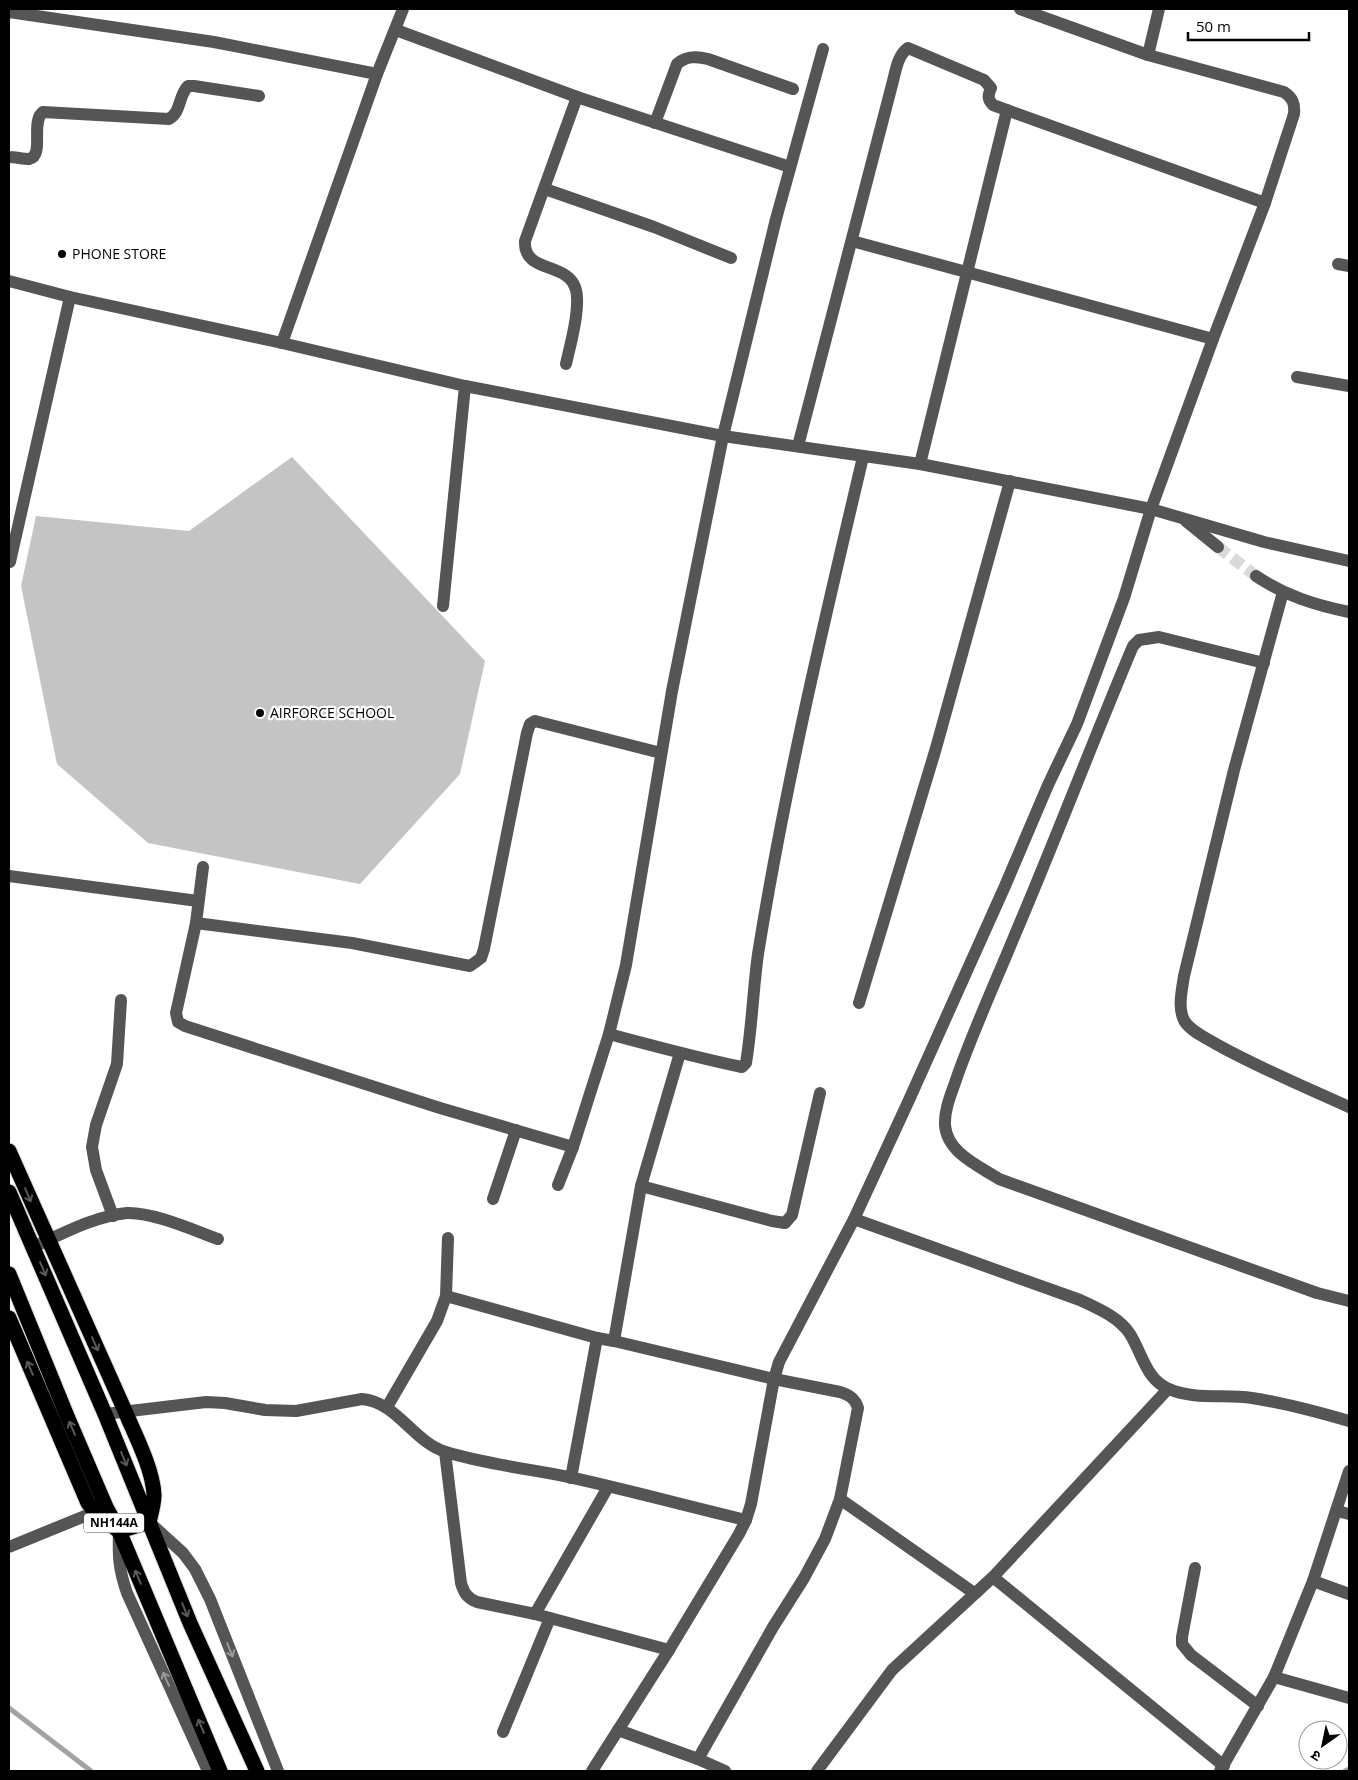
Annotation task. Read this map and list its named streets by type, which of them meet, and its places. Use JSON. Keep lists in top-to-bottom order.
{
  "streets": {
    "highway": ["NH144A"]
  },
  "places": ["PHONE STORE", "AIRFORCE SCHOOL"],
  "scale_bar": "50 m",
  "north": "bottom left"
}
